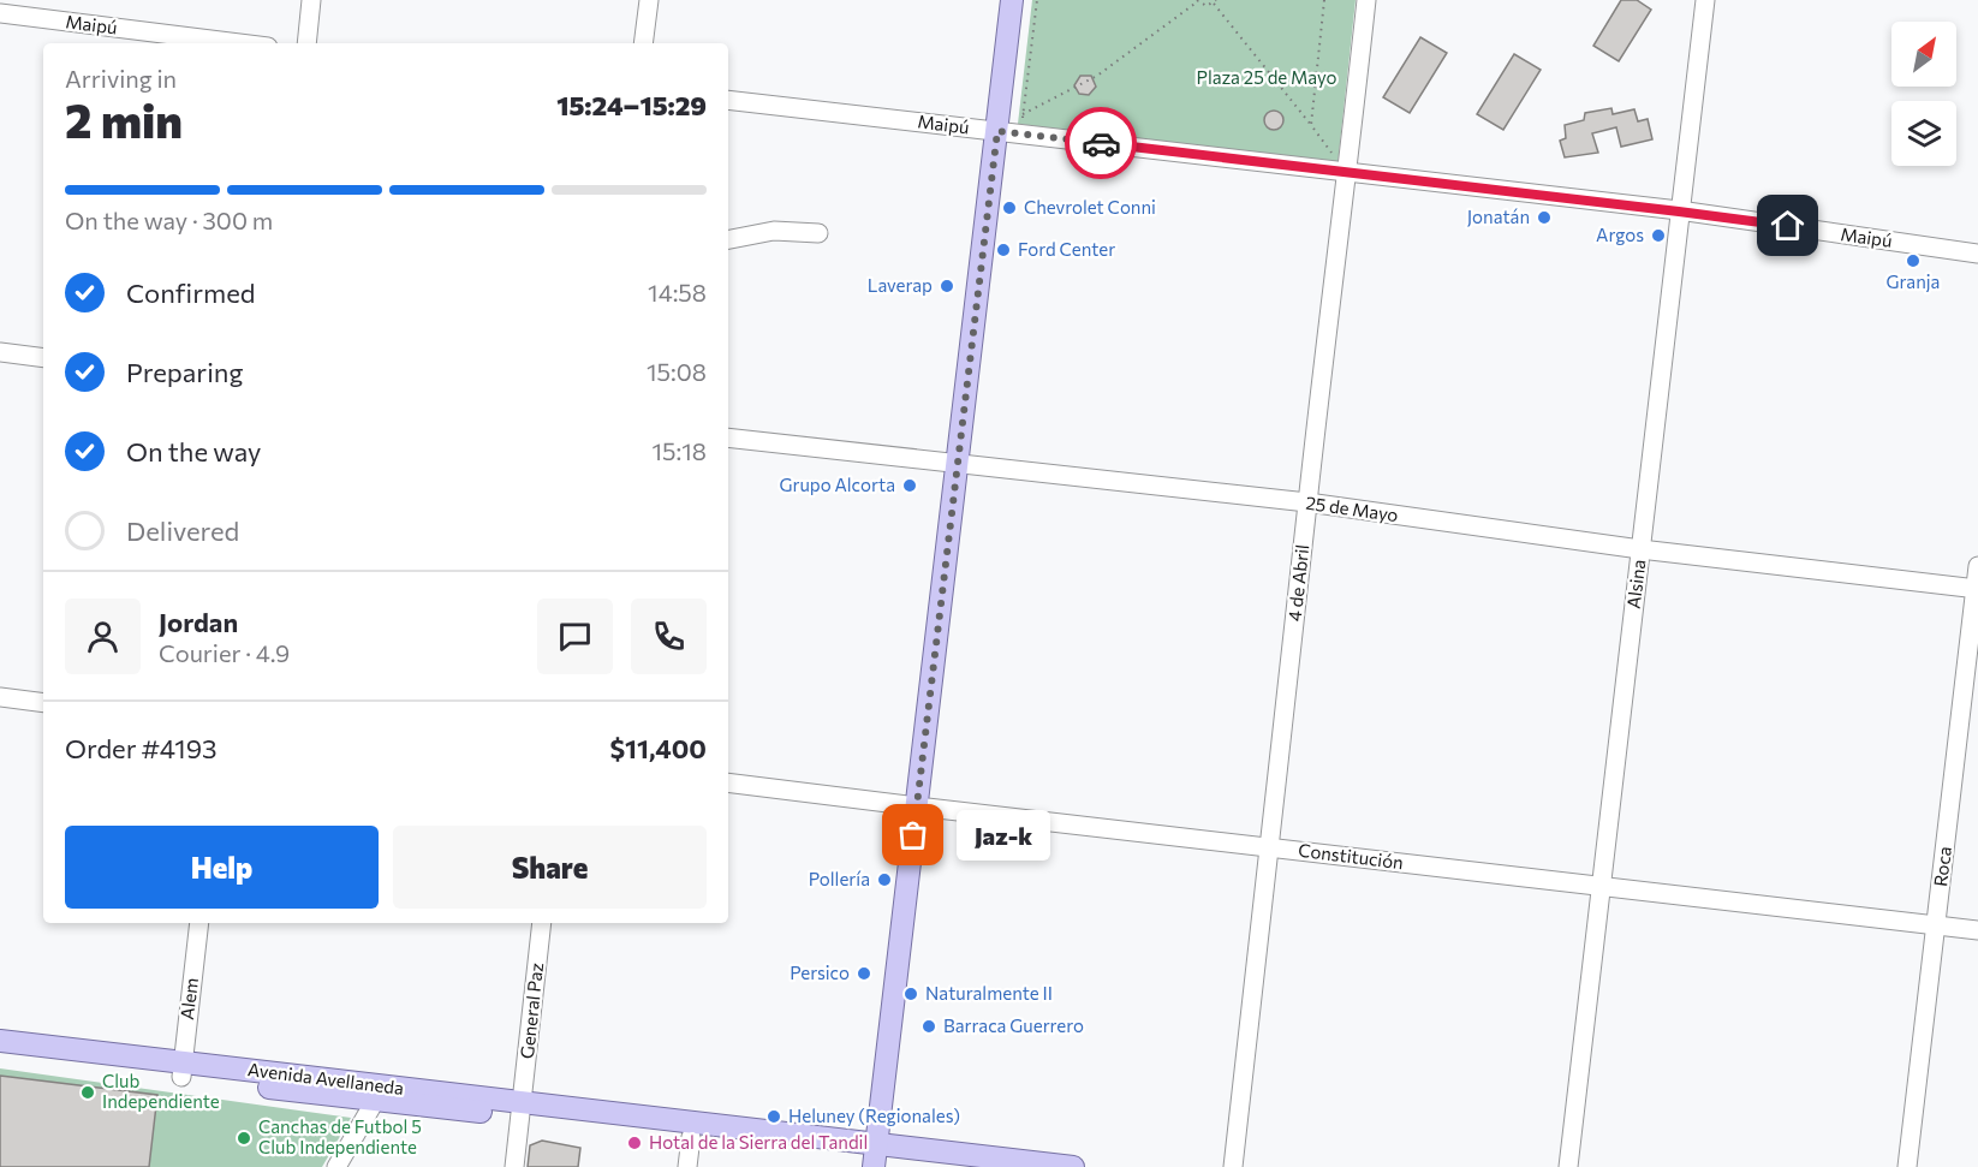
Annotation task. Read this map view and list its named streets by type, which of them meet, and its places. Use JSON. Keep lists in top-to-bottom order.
{
  "streets": {
    "main road": ["Avenida Avellaneda"],
    "street": [
      "Maipú",
      "25 de Mayo",
      "4 de Abril",
      "Alsina",
      "Constitución",
      "Roca",
      "Alem",
      "General Paz"
    ]
  },
  "crossings": [
    ["Maipú", "4 de Abril"],
    ["Maipú", "Alsina"],
    ["25 de Mayo", "4 de Abril"],
    ["25 de Mayo", "Alsina"],
    ["25 de Mayo", "Roca"],
    ["4 de Abril", "Constitución"],
    ["Alsina", "Constitución"],
    ["Constitución", "Roca"],
    ["Alem", "Avenida Avellaneda"],
    ["General Paz", "Avenida Avellaneda"]
  ],
  "parks": ["Plaza 25 de Mayo"],
  "places": [
    "Chevrolet Conni",
    "Jonatán",
    "Argos",
    "Ford Center",
    "Granja",
    "Laverap",
    "Grupo Alcorta",
    "Jaz-k",
    "Pollería",
    "Persico",
    "Naturalmente II",
    "Barraca Guerrero",
    "Club Independiente",
    "Heluney (Regionales)",
    "Canchas de Futbol 5 Club Independiente",
    "Hotal de la Sierra del Tandil"
  ],
  "north": "top right",
  "page": {
    "heading": ["2 min", "Arriving in", "15:24–15:29"],
    "panel": [
      "Jordan",
      "Courier · 4.9",
      "Order #4193",
      "$11,400"
    ],
    "bar": "On the way · 300 m",
    "list": [
      ["Confirmed", "14:58"],
      ["Preparing", "15:08"],
      ["On the way", "15:18"],
      "Delivered"
    ],
    "bubble": "Jaz-k",
    "buttons": ["Help", "Share"]
  }
}
